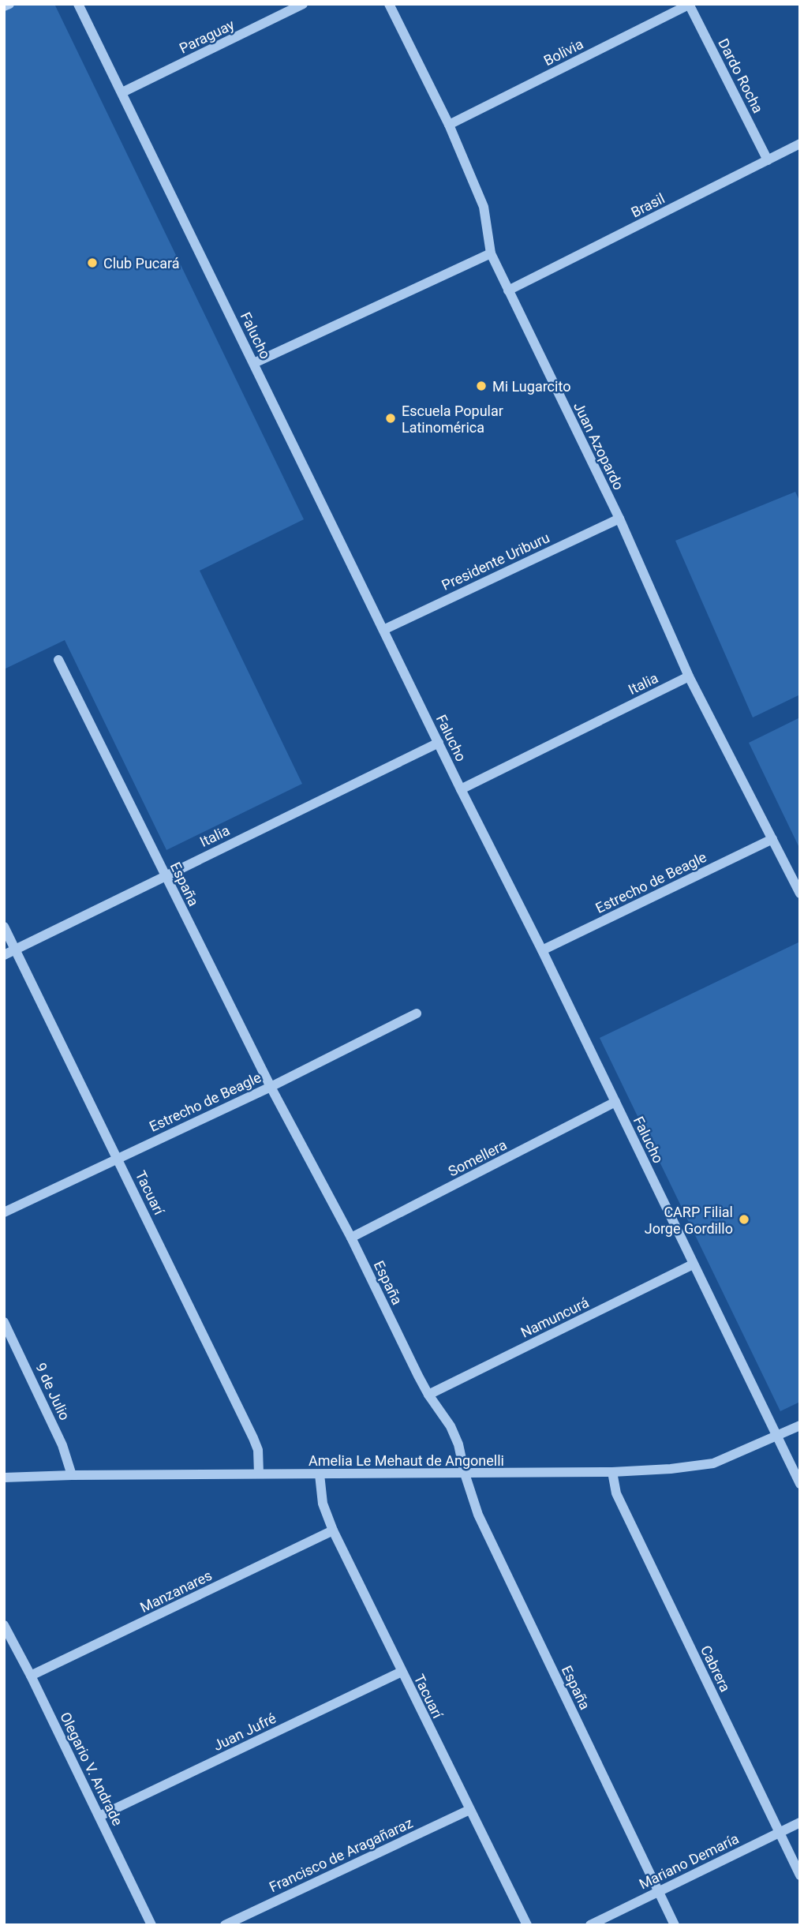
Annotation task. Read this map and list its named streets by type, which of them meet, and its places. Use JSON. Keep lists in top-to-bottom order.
{
  "streets": {
    "street": [
      "Paraguay",
      "Bolivia",
      "Dardo Rocha",
      "Brasil",
      "Falucho",
      "Juan Azopardo",
      "Presidente Uriburu",
      "Italia",
      "Estrecho de Beagle",
      "España",
      "Somellera",
      "Tacuarí",
      "Namuncurá",
      "9 de Julio",
      "Amelia Le Mehaut de Angonelli",
      "Manzanares",
      "Cabrera",
      "Juan Jufré",
      "Olegario V. Andrade",
      "Francisco de Aragañaraz",
      "Mariano Demaría"
    ]
  },
  "crossings": [
    ["Paraguay", "Falucho"],
    ["Bolivia", "Dardo Rocha"],
    ["Bolivia", "Juan Azopardo"],
    ["Dardo Rocha", "Brasil"],
    ["Brasil", "Juan Azopardo"],
    ["Falucho", "Presidente Uriburu"],
    ["Falucho", "Italia"],
    ["Falucho", "Estrecho de Beagle"],
    ["Falucho", "Somellera"],
    ["Falucho", "Namuncurá"],
    ["Falucho", "Amelia Le Mehaut de Angonelli"],
    ["Juan Azopardo", "Presidente Uriburu"],
    ["Juan Azopardo", "Italia"],
    ["Juan Azopardo", "Estrecho de Beagle"],
    ["Italia", "España"],
    ["Italia", "Tacuarí"],
    ["Estrecho de Beagle", "España"],
    ["Estrecho de Beagle", "Tacuarí"],
    ["España", "Somellera"],
    ["España", "Namuncurá"],
    ["España", "Amelia Le Mehaut de Angonelli"],
    ["España", "Mariano Demaría"],
    ["Tacuarí", "Amelia Le Mehaut de Angonelli"],
    ["Tacuarí", "Manzanares"],
    ["Tacuarí", "Juan Jufré"],
    ["Tacuarí", "Francisco de Aragañaraz"],
    ["9 de Julio", "Amelia Le Mehaut de Angonelli"],
    ["Amelia Le Mehaut de Angonelli", "Cabrera"],
    ["Manzanares", "Olegario V. Andrade"],
    ["Cabrera", "Mariano Demaría"],
    ["Juan Jufré", "Olegario V. Andrade"]
  ],
  "places": [
    "Club Pucará",
    "Mi Lugarcito",
    "Escuela Popular Latinomérica",
    "CARP Filial Jorge Gordillo"
  ]
}
